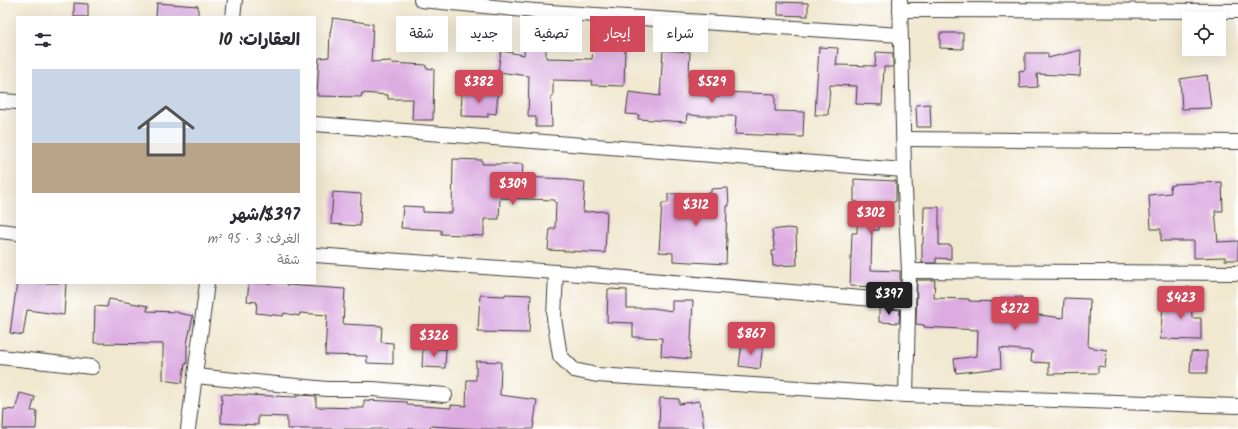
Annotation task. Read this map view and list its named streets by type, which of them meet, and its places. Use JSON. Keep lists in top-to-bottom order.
{
  "page": {
    "chip": [
      "شراء",
      "إيجار",
      "تصفية",
      "جديد",
      "شقة"
    ],
    "heading": "العقارات: 10",
    "list": [
      {
        "name": "$397/شهر",
        "note": "الغرف: 3 · 95 m² · شقة"
      }
    ],
    "price": [
      "$382",
      "$529",
      "$309",
      "$312",
      "$302",
      "$397",
      "$423",
      "$272",
      "$867",
      "$326"
    ]
  }
}
